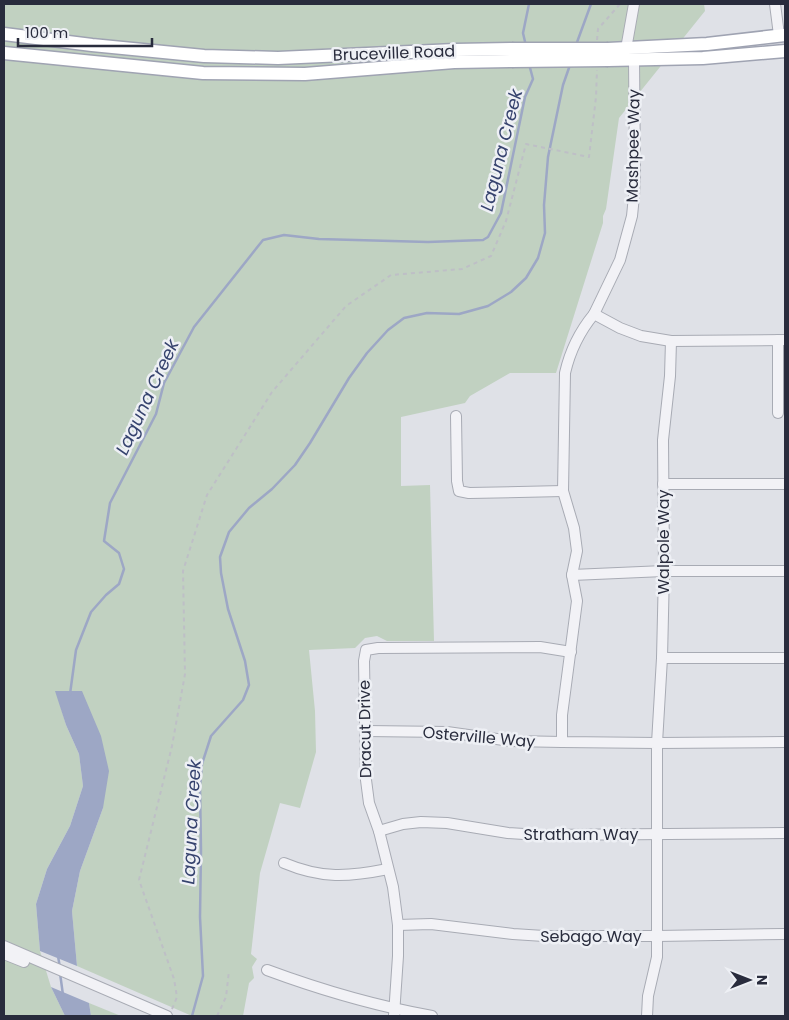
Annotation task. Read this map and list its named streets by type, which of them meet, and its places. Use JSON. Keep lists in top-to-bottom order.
{
  "streets": {
    "main road": ["Bruceville Road"],
    "street": [
      "Mashpee Way",
      "Walpole Way",
      "Dracut Drive",
      "Osterville Way",
      "Stratham Way",
      "Sebago Way"
    ]
  },
  "crossings": [
    ["Bruceville Road", "Mashpee Way"],
    ["Walpole Way", "Stratham Way"],
    ["Walpole Way", "Sebago Way"],
    ["Dracut Drive", "Osterville Way"],
    ["Dracut Drive", "Stratham Way"],
    ["Dracut Drive", "Sebago Way"]
  ],
  "water": ["Laguna Creek"],
  "scale_bar": "100 m",
  "north": "right"
}
